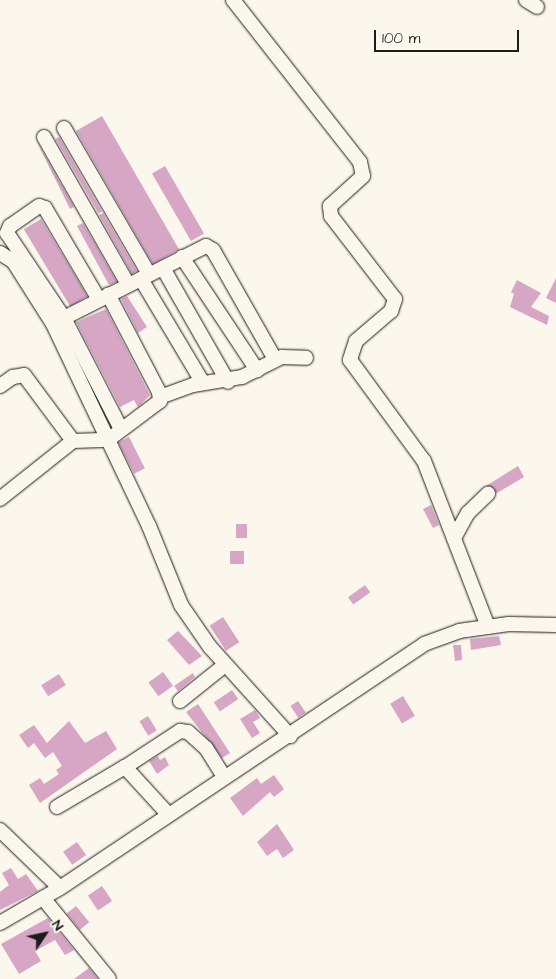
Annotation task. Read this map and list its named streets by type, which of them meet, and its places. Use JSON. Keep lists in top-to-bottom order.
{
  "scale_bar": "100 m",
  "north": "top right"
}
